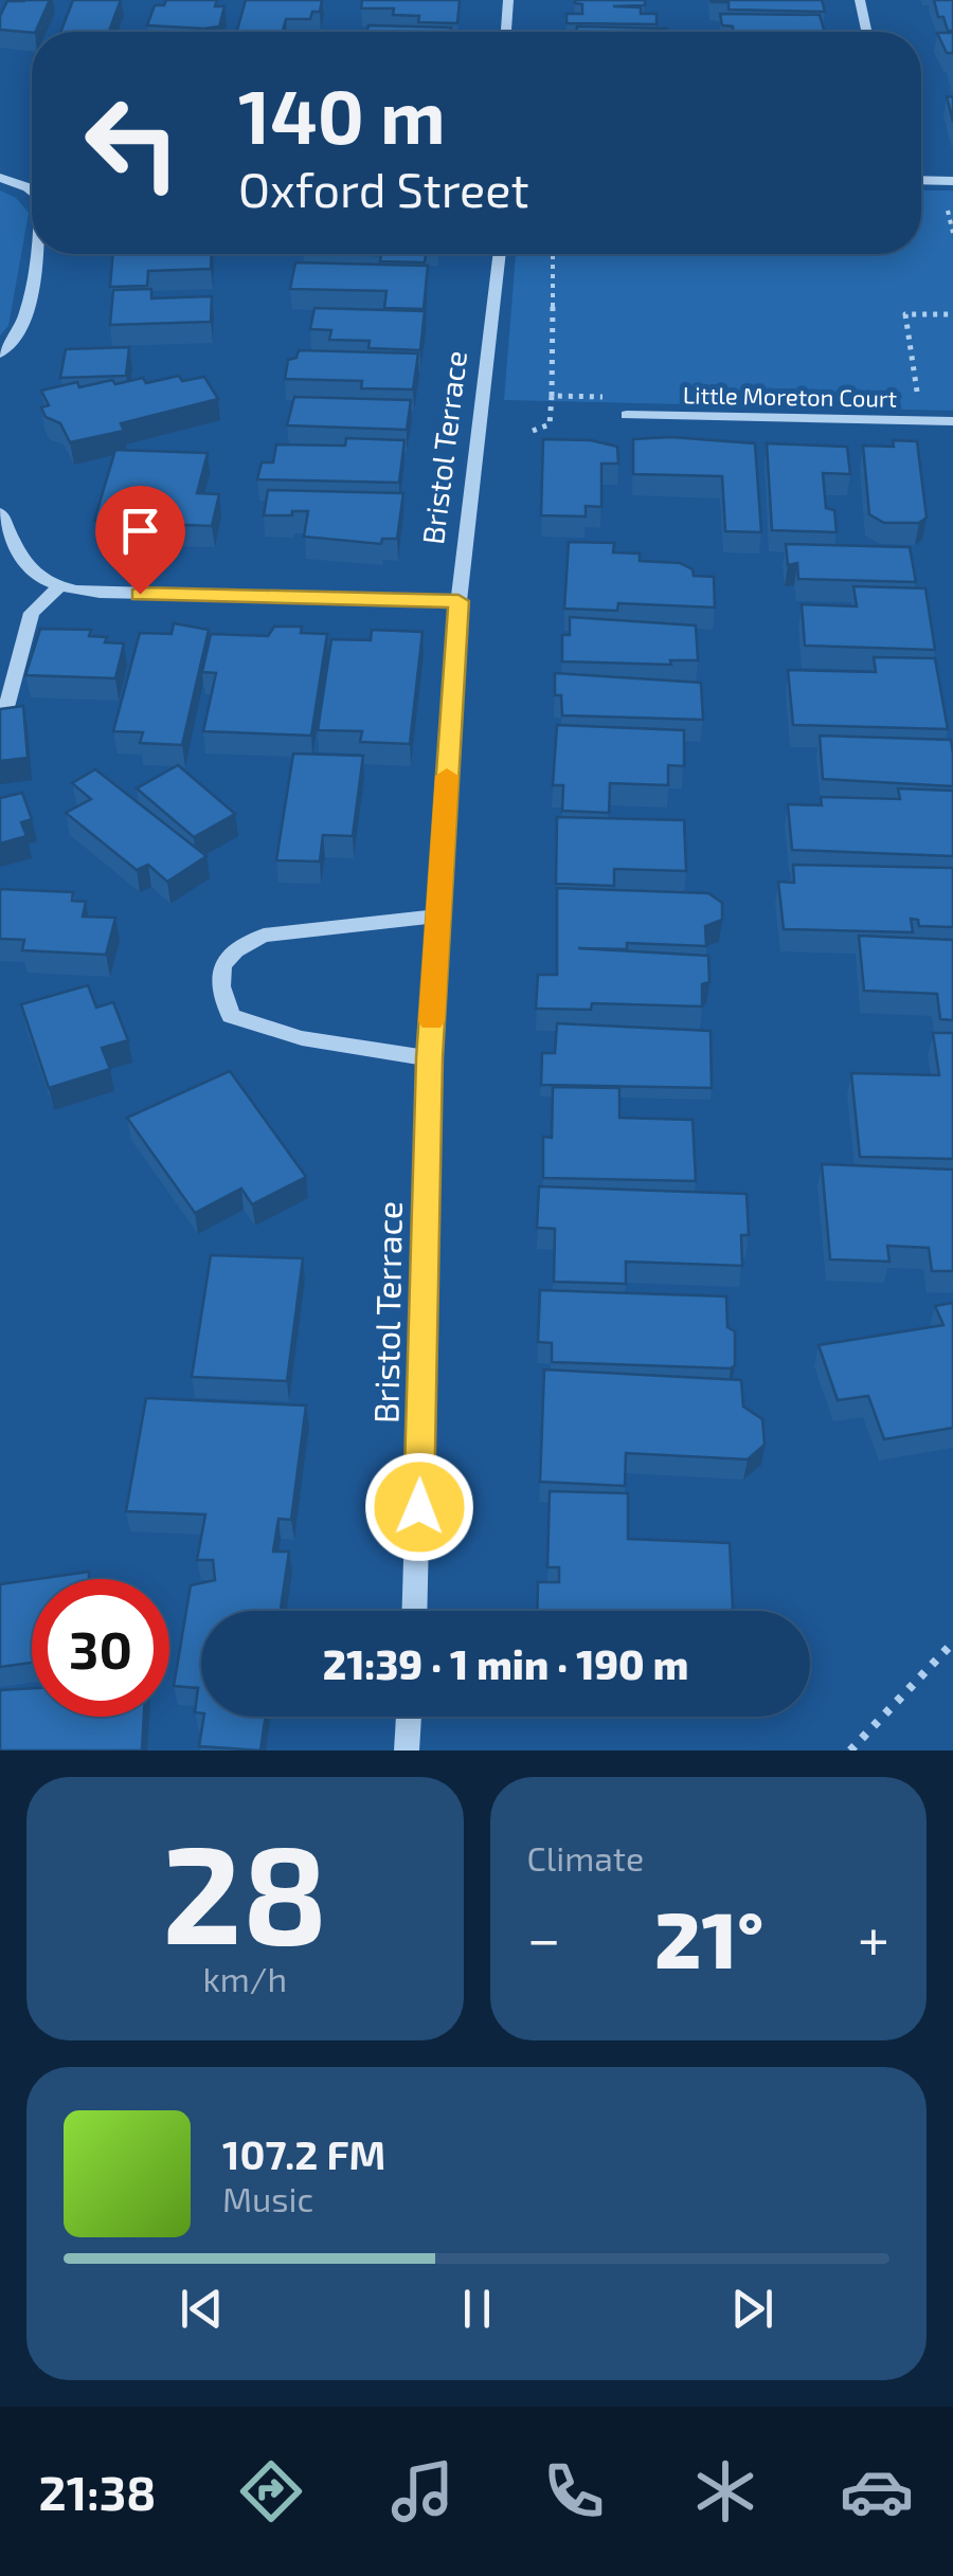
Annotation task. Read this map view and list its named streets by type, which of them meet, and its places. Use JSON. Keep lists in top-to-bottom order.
{
  "streets": {
    "street": ["Little Moreton Court", "Bristol Terrace"]
  },
  "page": {
    "turn": ["140 m", "Oxford Street"],
    "limit": "30",
    "trip": "21:39 · 1 min · 190 m",
    "tile": [
      ["28", "km/h"],
      "Climate"
    ],
    "heat": ["−", "21°", "+"],
    "song": ["107.2 FM", "Music"],
    "tabs": "21:38"
  }
}
